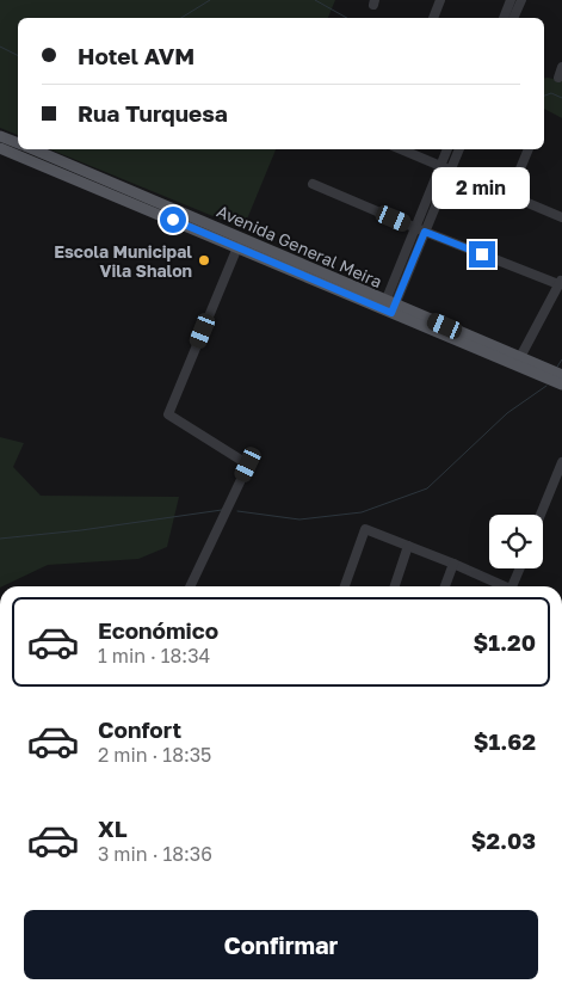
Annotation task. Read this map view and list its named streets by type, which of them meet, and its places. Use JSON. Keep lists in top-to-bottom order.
{
  "streets": {
    "main road": ["Avenida General Meira"]
  },
  "places": ["Escola Municipal Vila Shalon"],
  "page": {
    "banner": ["Hotel AVM", "Rua Turquesa"],
    "bubble": "2 min",
    "list": [
      {
        "name": "Económico",
        "note": "1 min · 18:34",
        "value": "$1.20"
      },
      {
        "name": "Confort",
        "note": "2 min · 18:35",
        "value": "$1.62"
      },
      {
        "name": "XL",
        "note": "3 min · 18:36",
        "value": "$2.03"
      }
    ],
    "buttons": "Confirmar"
  }
}
